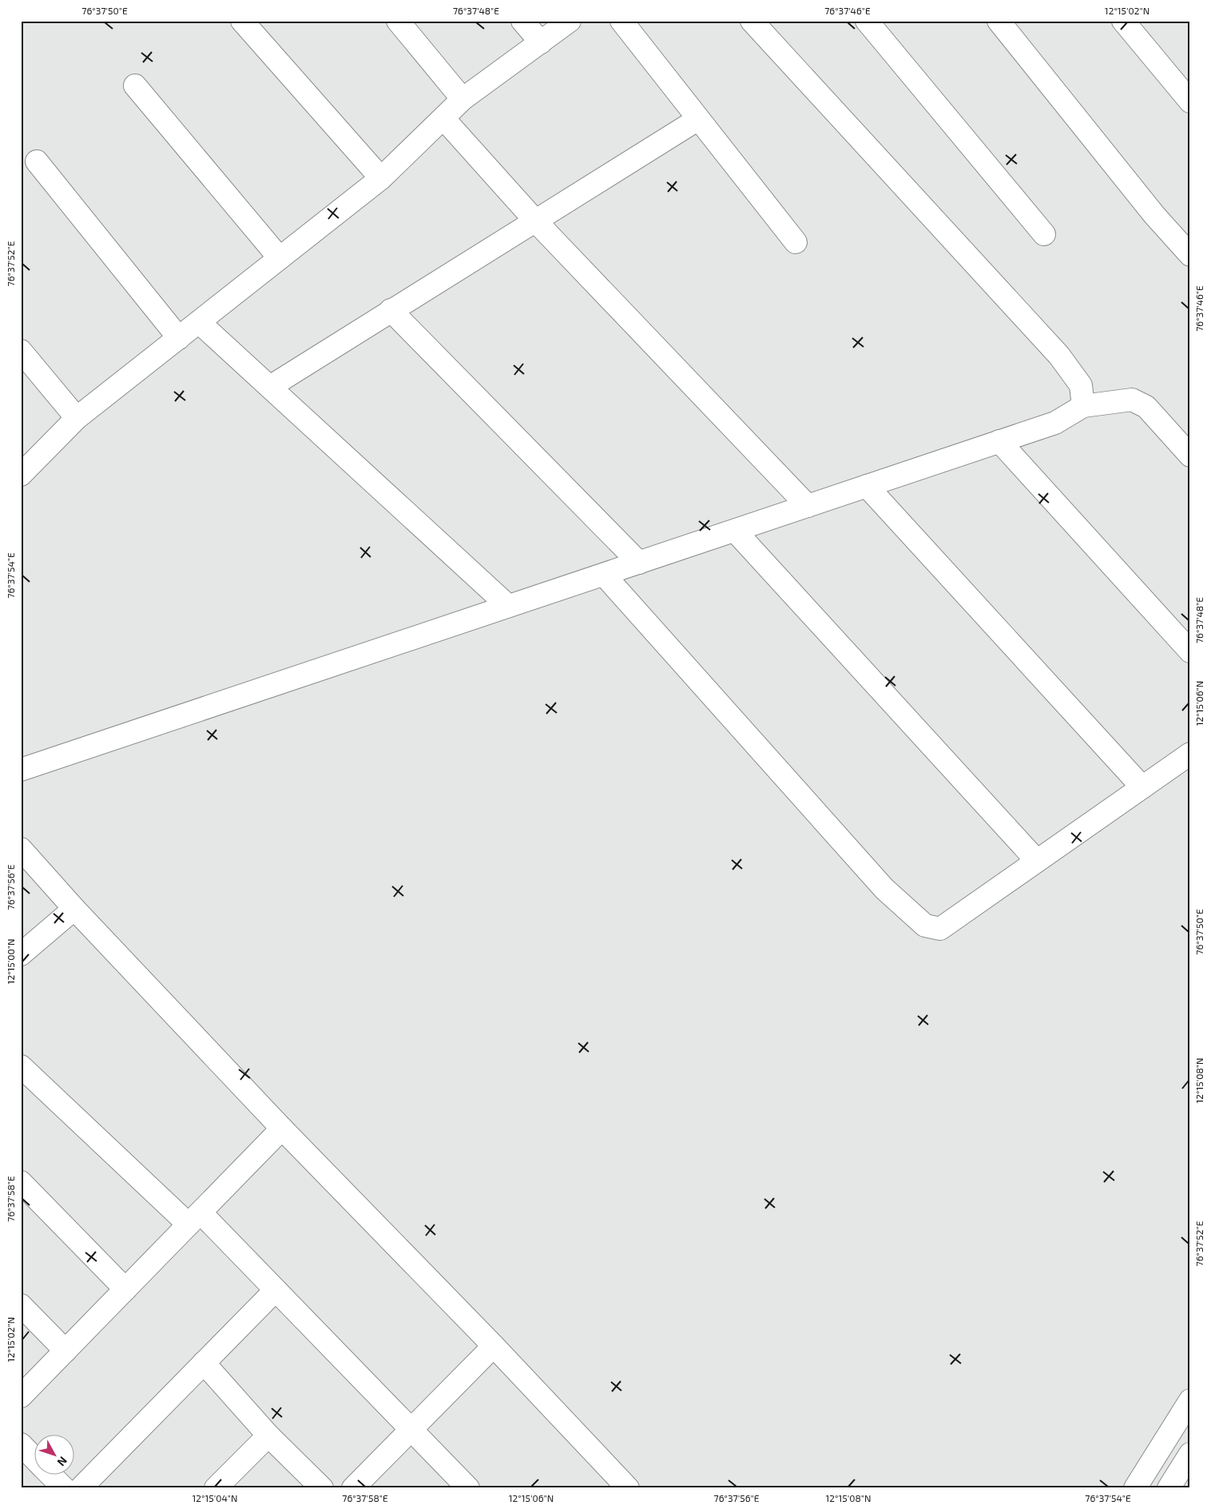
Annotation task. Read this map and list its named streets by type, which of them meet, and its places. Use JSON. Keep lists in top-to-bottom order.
{
  "north": "bottom right",
  "coordinates": [
    "76°37'50\"E",
    "76°37'48\"E",
    "76°37'46\"E",
    "12°15'02\"N",
    "76°37'52\"E",
    "76°37'54\"E",
    "12°15'06\"N",
    "76°37'56\"E",
    "12°15'00\"N",
    "12°15'08\"N",
    "76°37'58\"E",
    "12°15'04\"N"
  ]
}
